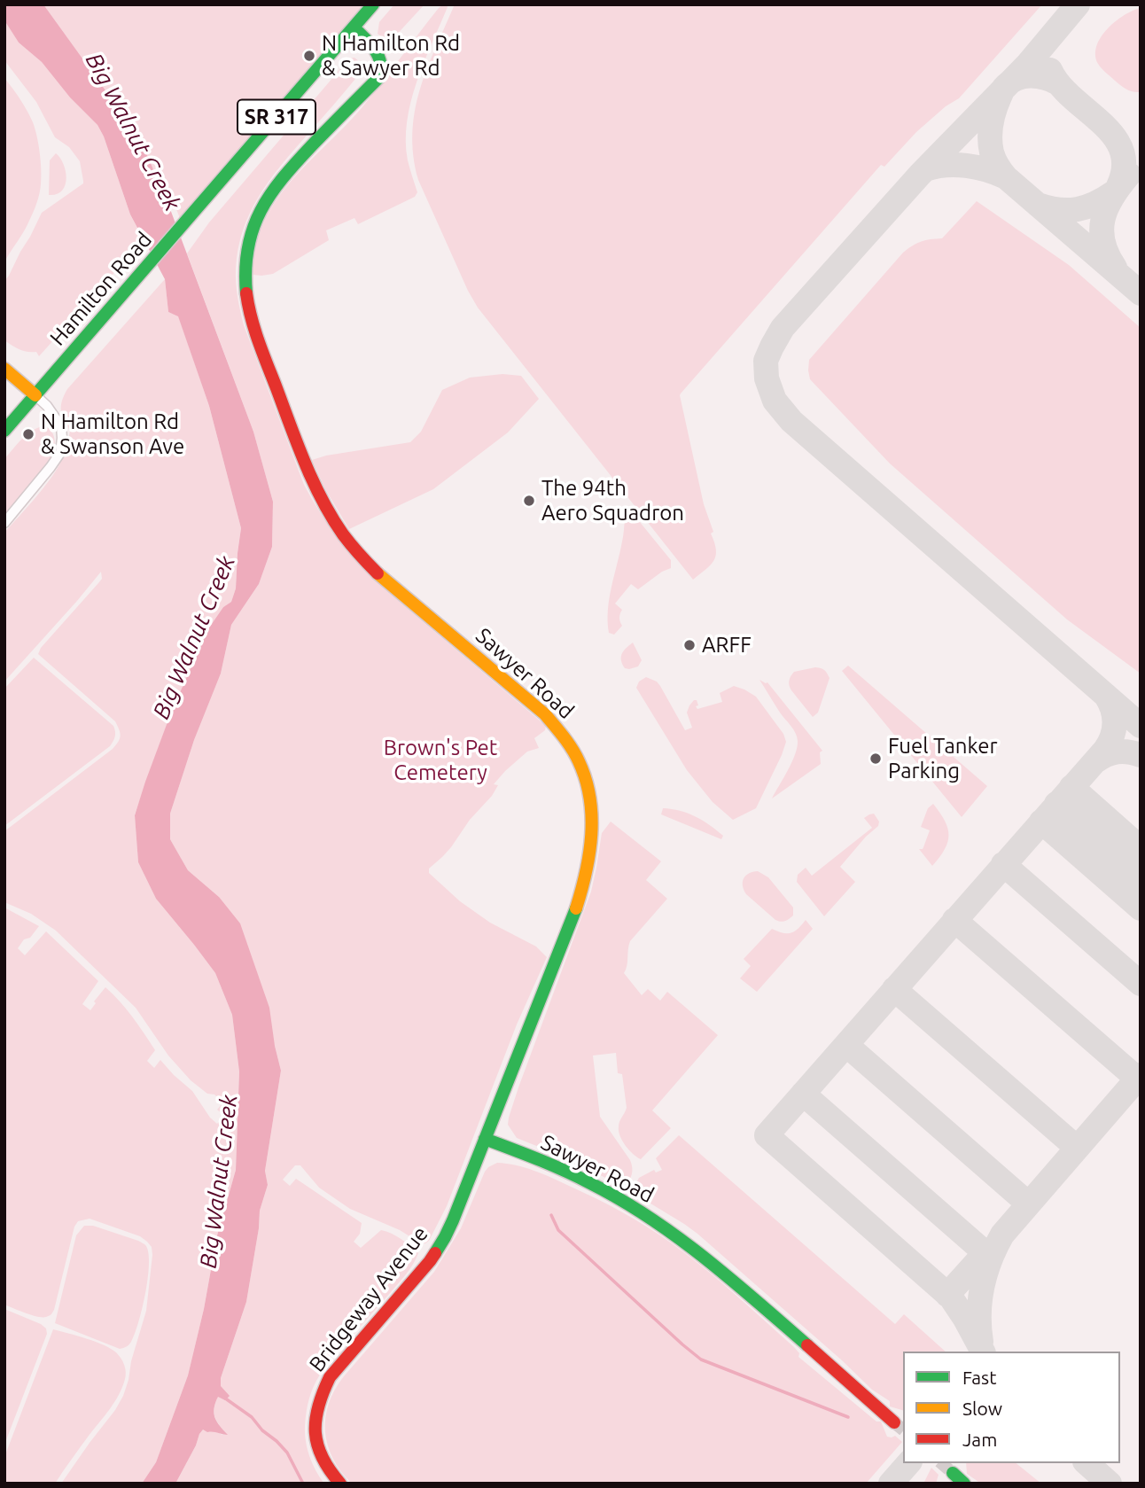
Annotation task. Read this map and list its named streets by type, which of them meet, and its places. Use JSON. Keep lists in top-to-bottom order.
{
  "streets": {
    "street": [
      "SR 317",
      "Hamilton Road",
      "Sawyer Road",
      "Bridgeway Avenue"
    ]
  },
  "crossings": [
    ["Hamilton Road", "Sawyer Road"],
    ["Sawyer Road", "Bridgeway Avenue"]
  ],
  "water": ["Big Walnut Creek"],
  "parks": ["Brown's Pet Cemetery"],
  "places": [
    "N Hamilton Rd & Sawyer Rd",
    "N Hamilton Rd & Swanson Ave",
    "The 94th Aero Squadron",
    "ARFF",
    "Fuel Tanker Parking"
  ],
  "legend": ["Fast", "Slow", "Jam"]
}
